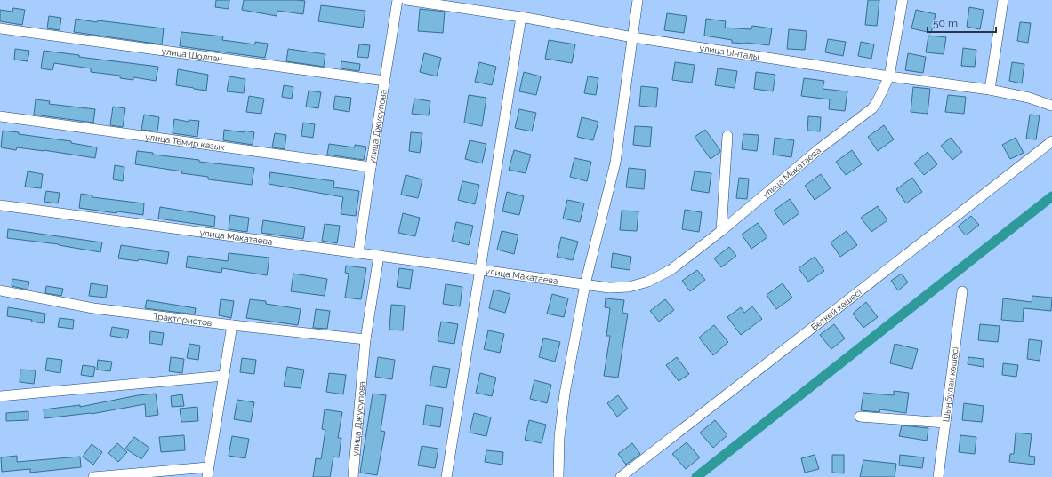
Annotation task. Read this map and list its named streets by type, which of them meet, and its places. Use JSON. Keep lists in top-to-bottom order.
{
  "streets": {
    "street": [
      "улица Ынталы",
      "улица Шолпан",
      "улица Джусупова",
      "улица Темир казык",
      "улица Макатаева",
      "Беткей көшесі",
      "Трактористов",
      "Шыңбулак көшесі"
    ]
  },
  "crossings": [
    ["улица Ынталы", "улица Макатаева"],
    ["улица Шолпан", "улица Джусупова"],
    ["улица Джусупова", "улица Темир казык"],
    ["улица Джусупова", "улица Макатаева"],
    ["улица Джусупова", "Трактористов"]
  ],
  "scale_bar": "50 m"
}
